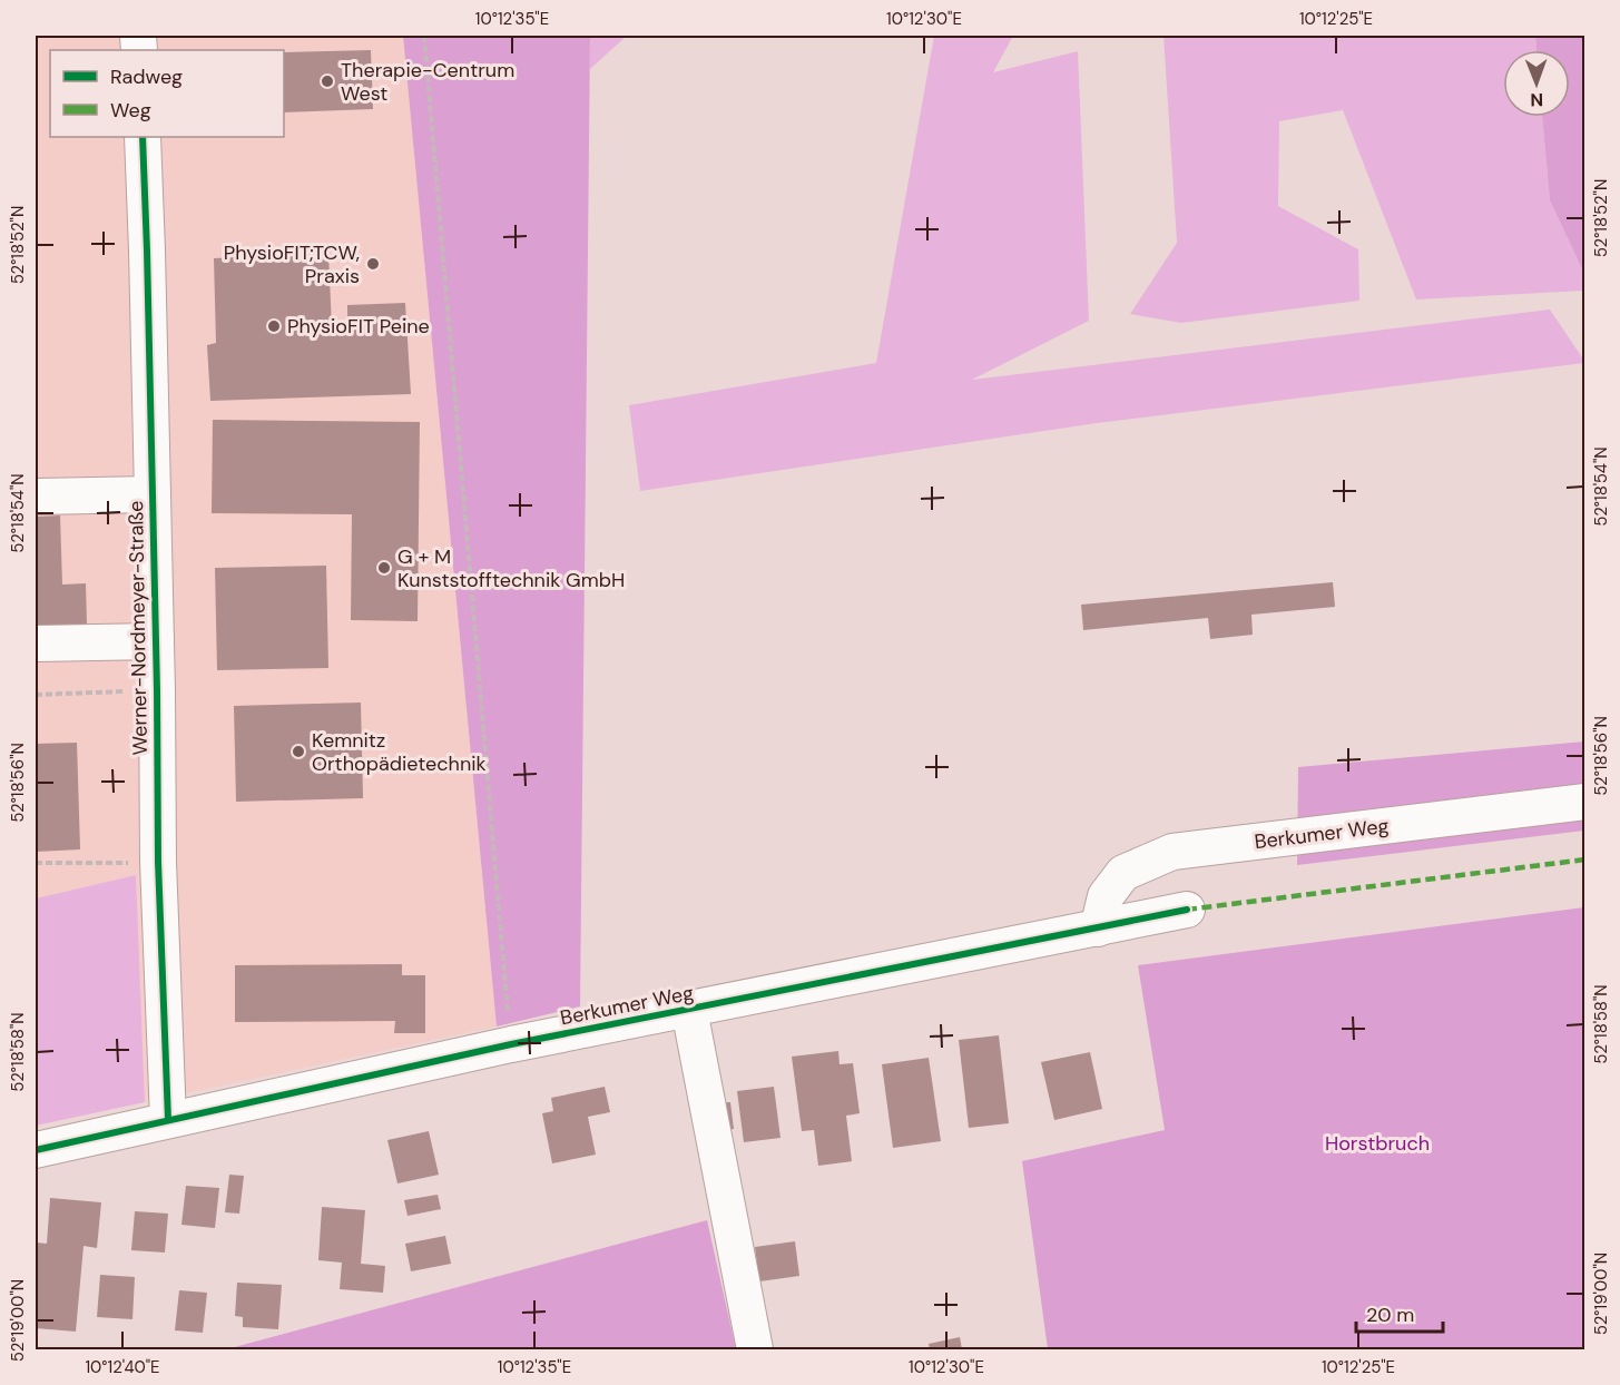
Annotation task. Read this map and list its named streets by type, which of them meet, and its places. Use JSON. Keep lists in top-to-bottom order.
{
  "streets": {
    "street": ["Werner-Nordmeyer-Straße", "Berkumer Weg"]
  },
  "crossings": [
    ["Werner-Nordmeyer-Straße", "Berkumer Weg"]
  ],
  "parks": ["Horstbruch"],
  "places": [
    "Therapie-Centrum West",
    "PhysioFIT;TCW, Praxis",
    "PhysioFIT Peine",
    "G + M Kunststofftechnik GmbH",
    "Kemnitz Orthopädietechnik"
  ],
  "legend": ["Radweg", "Weg"],
  "scale_bar": "20 m",
  "north": "bottom",
  "coordinates": [
    "10°12'35\"E",
    "10°12'30\"E",
    "10°12'25\"E",
    "52°18'52\"N",
    "52°18'54\"N",
    "52°18'56\"N",
    "52°18'58\"N",
    "52°19'00\"N",
    "10°12'40\"E"
  ]
}
